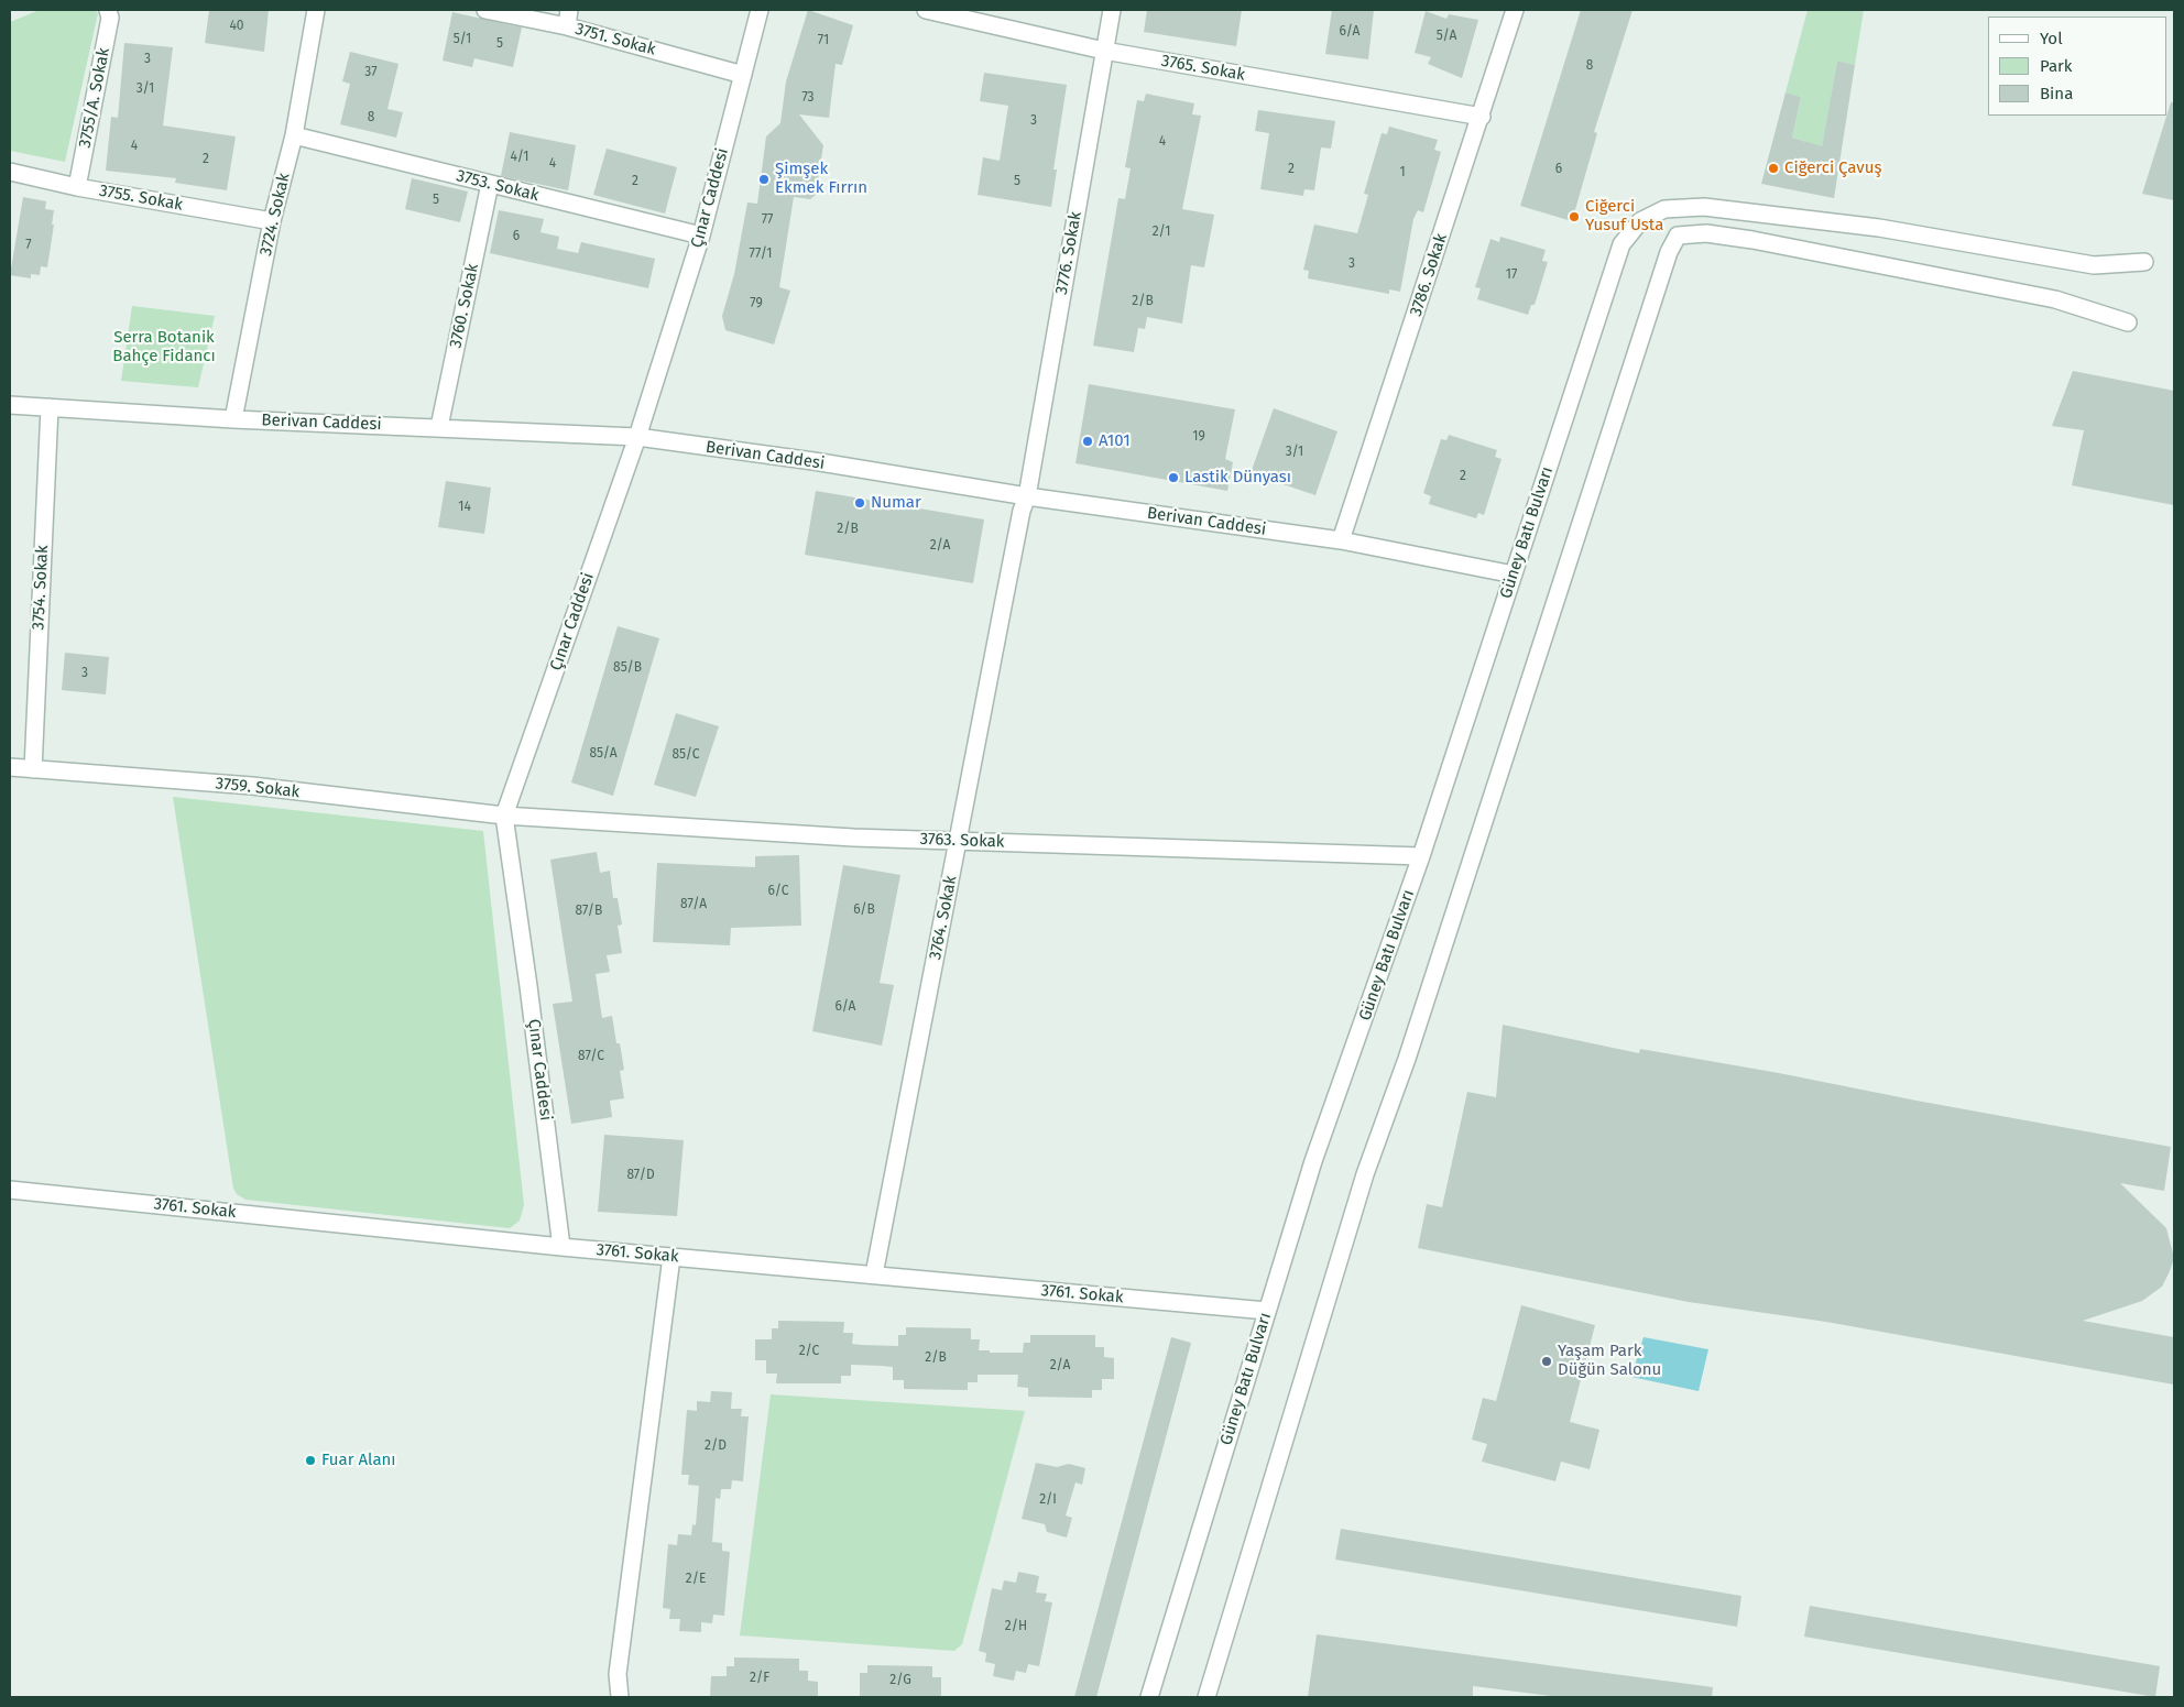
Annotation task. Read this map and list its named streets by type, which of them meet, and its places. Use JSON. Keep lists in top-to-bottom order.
{
  "streets": {
    "street": [
      "3751. Sokak",
      "3765. Sokak",
      "3755/A. Sokak",
      "3753. Sokak",
      "3755. Sokak",
      "Çınar Caddesi",
      "3724. Sokak",
      "3776. Sokak",
      "3786. Sokak",
      "3760. Sokak",
      "Berivan Caddesi",
      "Güney Batı Bulvarı",
      "3754. Sokak",
      "3759. Sokak",
      "3763. Sokak",
      "3764. Sokak",
      "3761. Sokak"
    ]
  },
  "crossings": [
    ["3751. Sokak", "Çınar Caddesi"],
    ["3765. Sokak", "3776. Sokak"],
    ["3765. Sokak", "3786. Sokak"],
    ["3755/A. Sokak", "3755. Sokak"],
    ["3753. Sokak", "Çınar Caddesi"],
    ["3753. Sokak", "3724. Sokak"],
    ["3753. Sokak", "3760. Sokak"],
    ["3755. Sokak", "3724. Sokak"],
    ["Çınar Caddesi", "Berivan Caddesi"],
    ["Çınar Caddesi", "3759. Sokak"],
    ["Çınar Caddesi", "3763. Sokak"],
    ["Çınar Caddesi", "3761. Sokak"],
    ["3724. Sokak", "Berivan Caddesi"],
    ["3776. Sokak", "Berivan Caddesi"],
    ["3776. Sokak", "3764. Sokak"],
    ["3786. Sokak", "Berivan Caddesi"],
    ["3760. Sokak", "Berivan Caddesi"],
    ["Berivan Caddesi", "Güney Batı Bulvarı"],
    ["Berivan Caddesi", "3754. Sokak"],
    ["Berivan Caddesi", "3764. Sokak"],
    ["Güney Batı Bulvarı", "3763. Sokak"],
    ["Güney Batı Bulvarı", "3761. Sokak"],
    ["3754. Sokak", "3759. Sokak"],
    ["3759. Sokak", "3763. Sokak"],
    ["3763. Sokak", "3764. Sokak"],
    ["3764. Sokak", "3761. Sokak"]
  ],
  "parks": ["Serra Botanik Bahçe Fidancı"],
  "places": [
    "Ciğerci Çavuş",
    "Şimşek Ekmek Fırrın",
    "Ciğerci Yusuf Usta",
    "A101",
    "Lastik Dünyası",
    "Numar",
    "Yaşam Park Düğün Salonu",
    "Fuar Alanı"
  ],
  "house_numbers": [
    "40",
    "6/A",
    "5/A",
    "5/1",
    "71",
    "5",
    "3",
    "8",
    "37",
    "3/1",
    "73",
    "8",
    "3",
    "4",
    "4",
    "4/1",
    "2",
    "4",
    "2",
    "6",
    "1",
    "2",
    "5",
    "5",
    "77",
    "2/1",
    "6",
    "7",
    "77/1",
    "3",
    "17",
    "2/B",
    "79",
    "19",
    "3/1",
    "2",
    "14",
    "2/B",
    "2/A",
    "85/B",
    "3",
    "85/A",
    "85/C",
    "6/C",
    "87/A",
    "6/B",
    "87/B",
    "6/A",
    "87/C",
    "87/D",
    "2/C",
    "2/B",
    "2/A",
    "2/D",
    "2/I",
    "2/E",
    "2/H",
    "2/F",
    "2/G"
  ],
  "legend": ["Yol", "Park", "Bina"]
}
